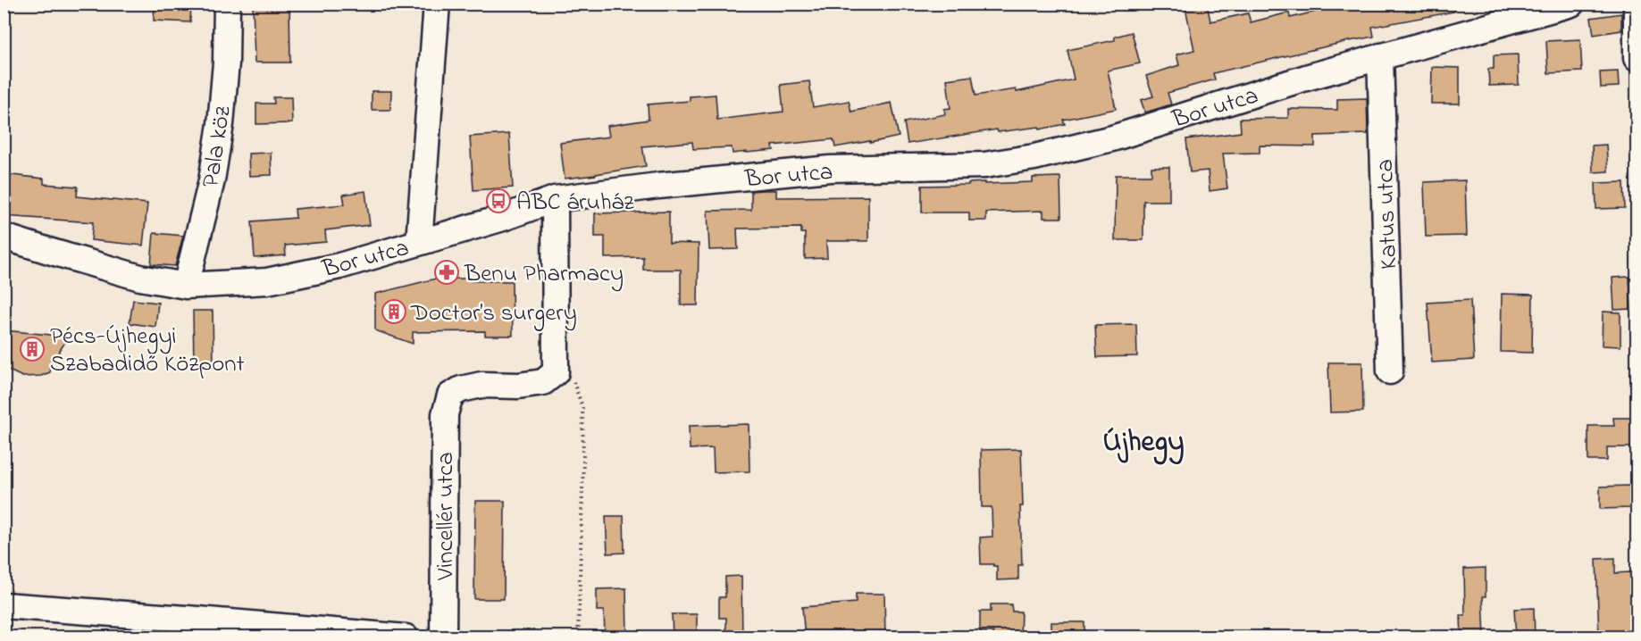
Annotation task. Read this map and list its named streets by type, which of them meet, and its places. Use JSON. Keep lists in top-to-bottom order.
{
  "streets": {
    "street": [
      "Bor utca",
      "Pala köz",
      "Katus utca",
      "Vincellér utca"
    ]
  },
  "crossings": [
    ["Bor utca", "Pala köz"],
    ["Bor utca", "Katus utca"]
  ],
  "districts": ["Újhegy"],
  "places": {
    "bus stop": ["ABC áruház"],
    "pharmacy": ["Benu Pharmacy"],
    "building": ["Doctor’s surgery", "Pécs-Újhegyi Szabadidő Központ"]
  }
}
